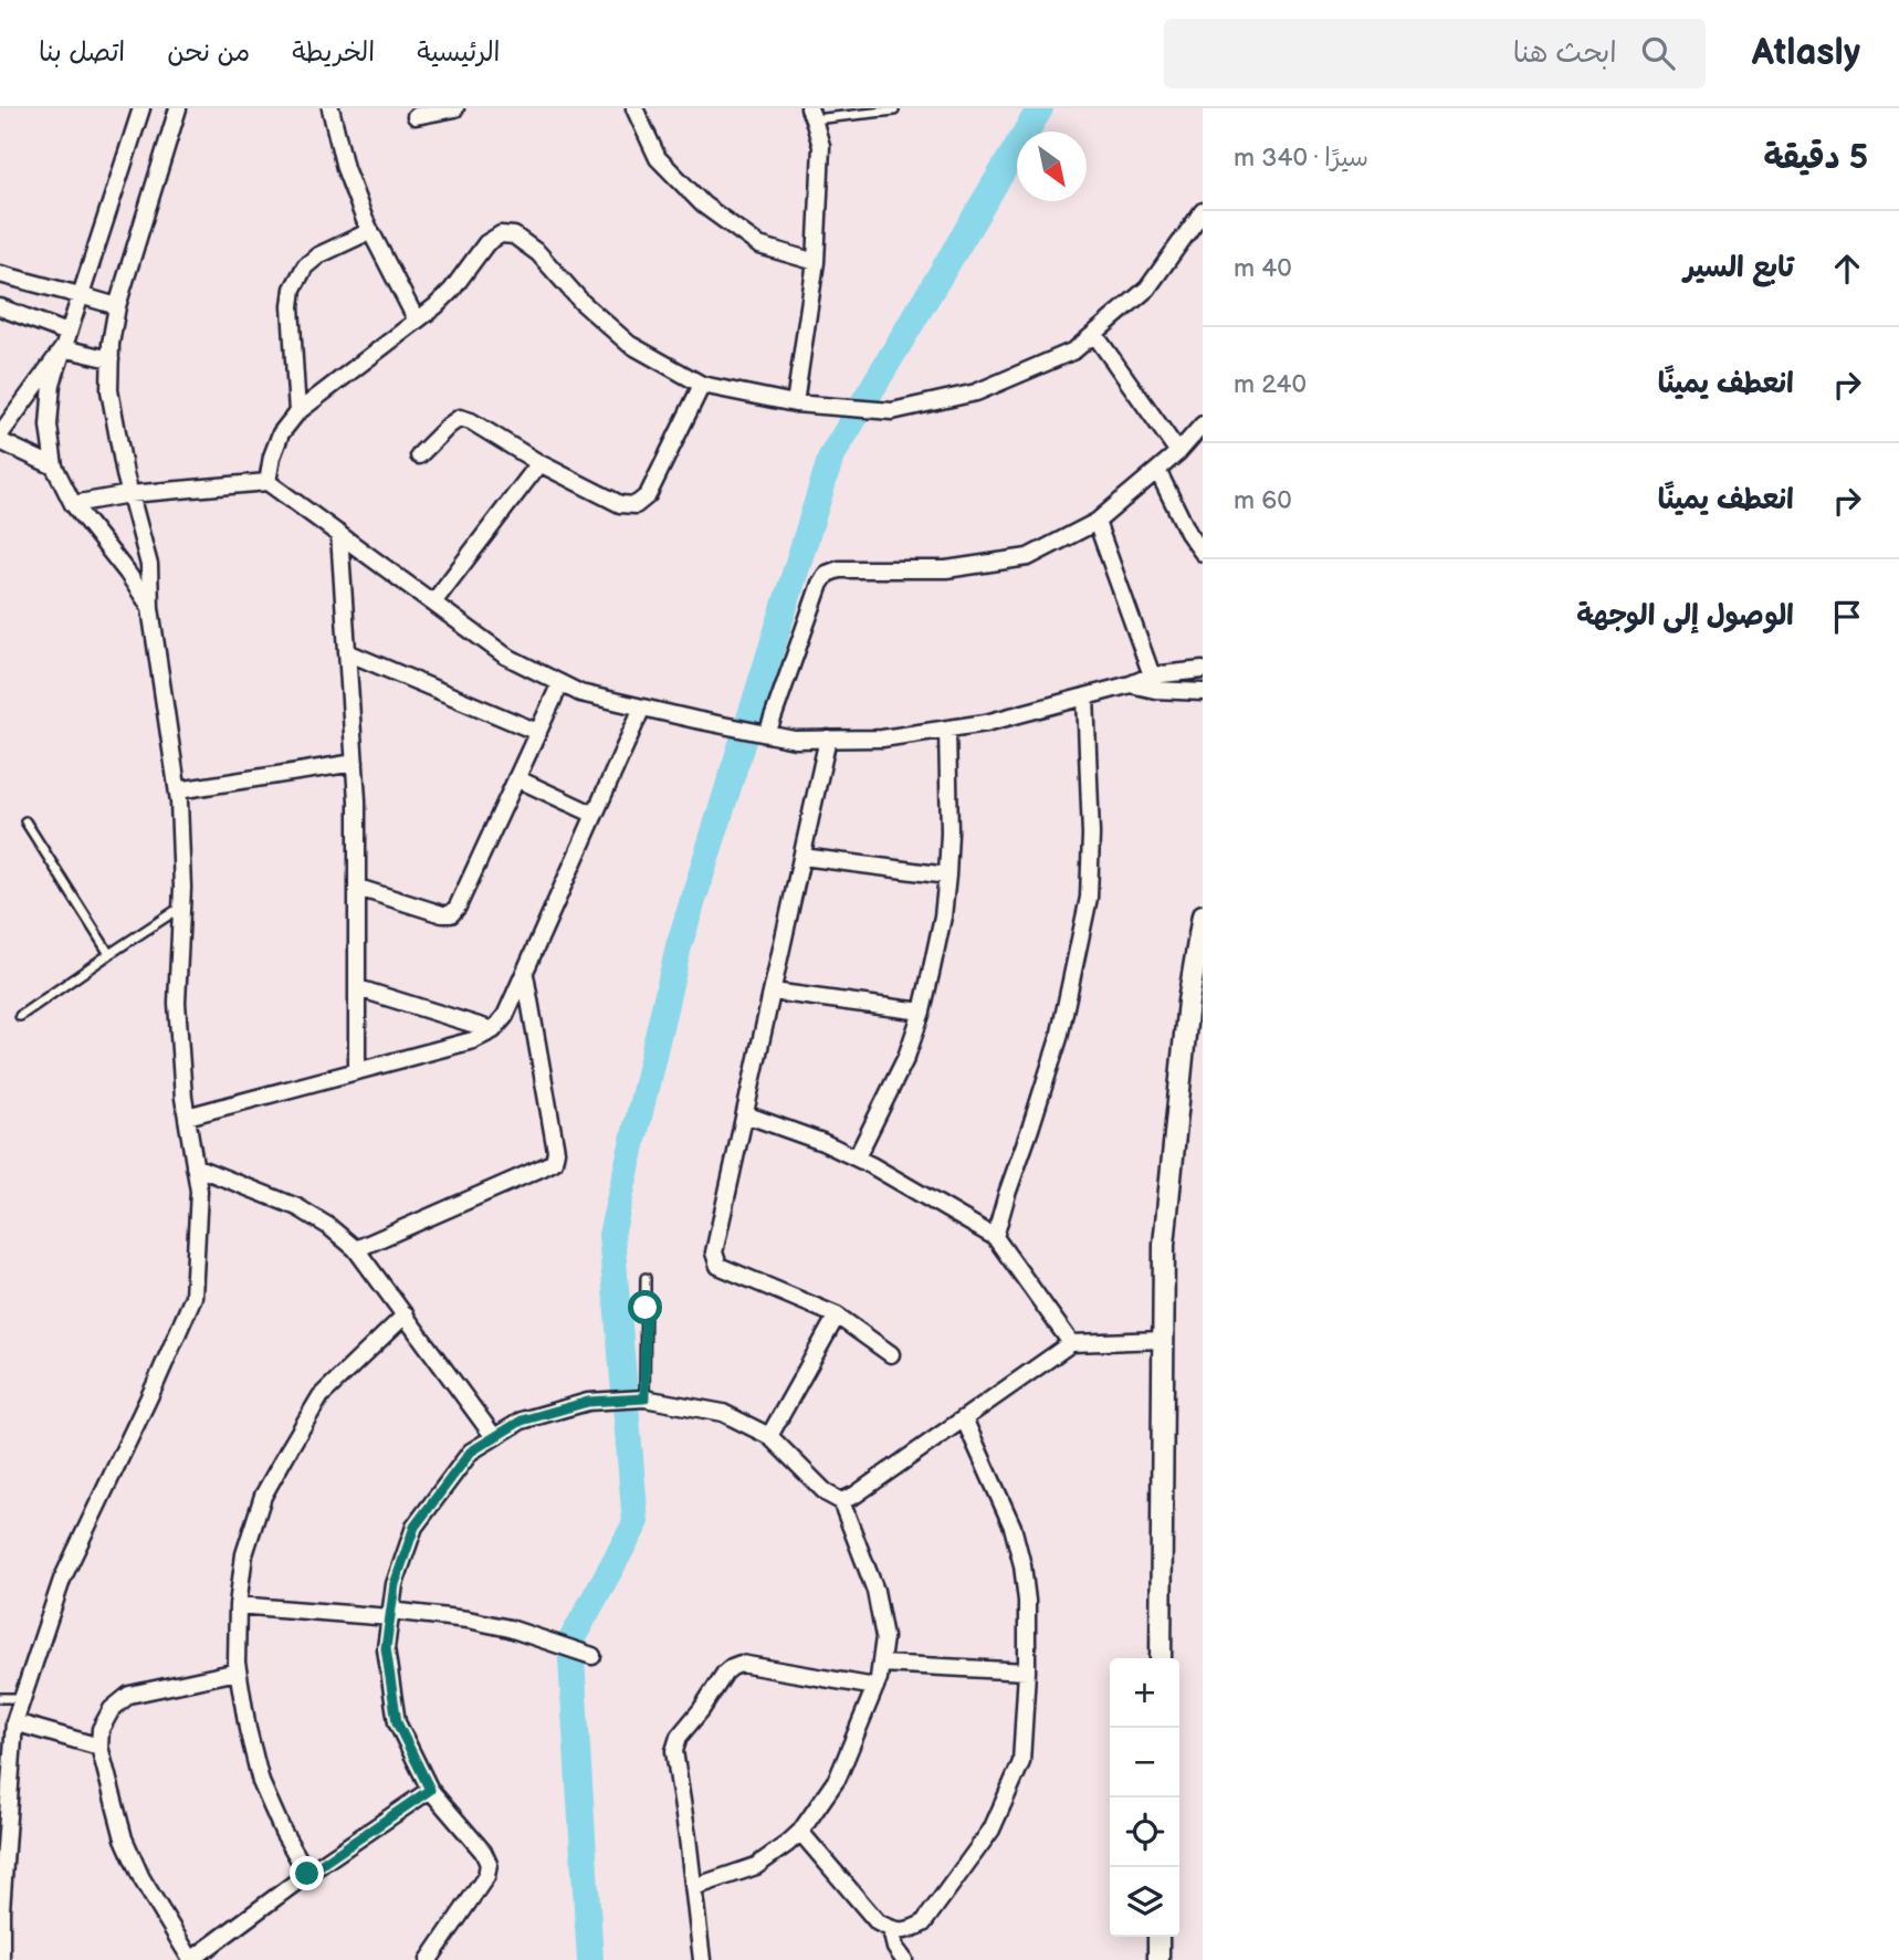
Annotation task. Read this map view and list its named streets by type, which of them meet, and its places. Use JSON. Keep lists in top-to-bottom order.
{
  "north": "bottom right",
  "page": {
    "header": "Atlasly",
    "search": "ابحث هنا",
    "nav": [
      "الرئيسية",
      "الخريطة",
      "من نحن",
      "اتصل بنا"
    ],
    "heading": ["5 دقيقة", "سيرًا · 340 m"],
    "list": [
      ["تابع السير", "40 m"],
      ["انعطف يمينًا", "240 m"],
      ["انعطف يمينًا", "60 m"],
      "الوصول إلى الوجهة"
    ],
    "map_buttons": ["+", "−"]
  }
}
